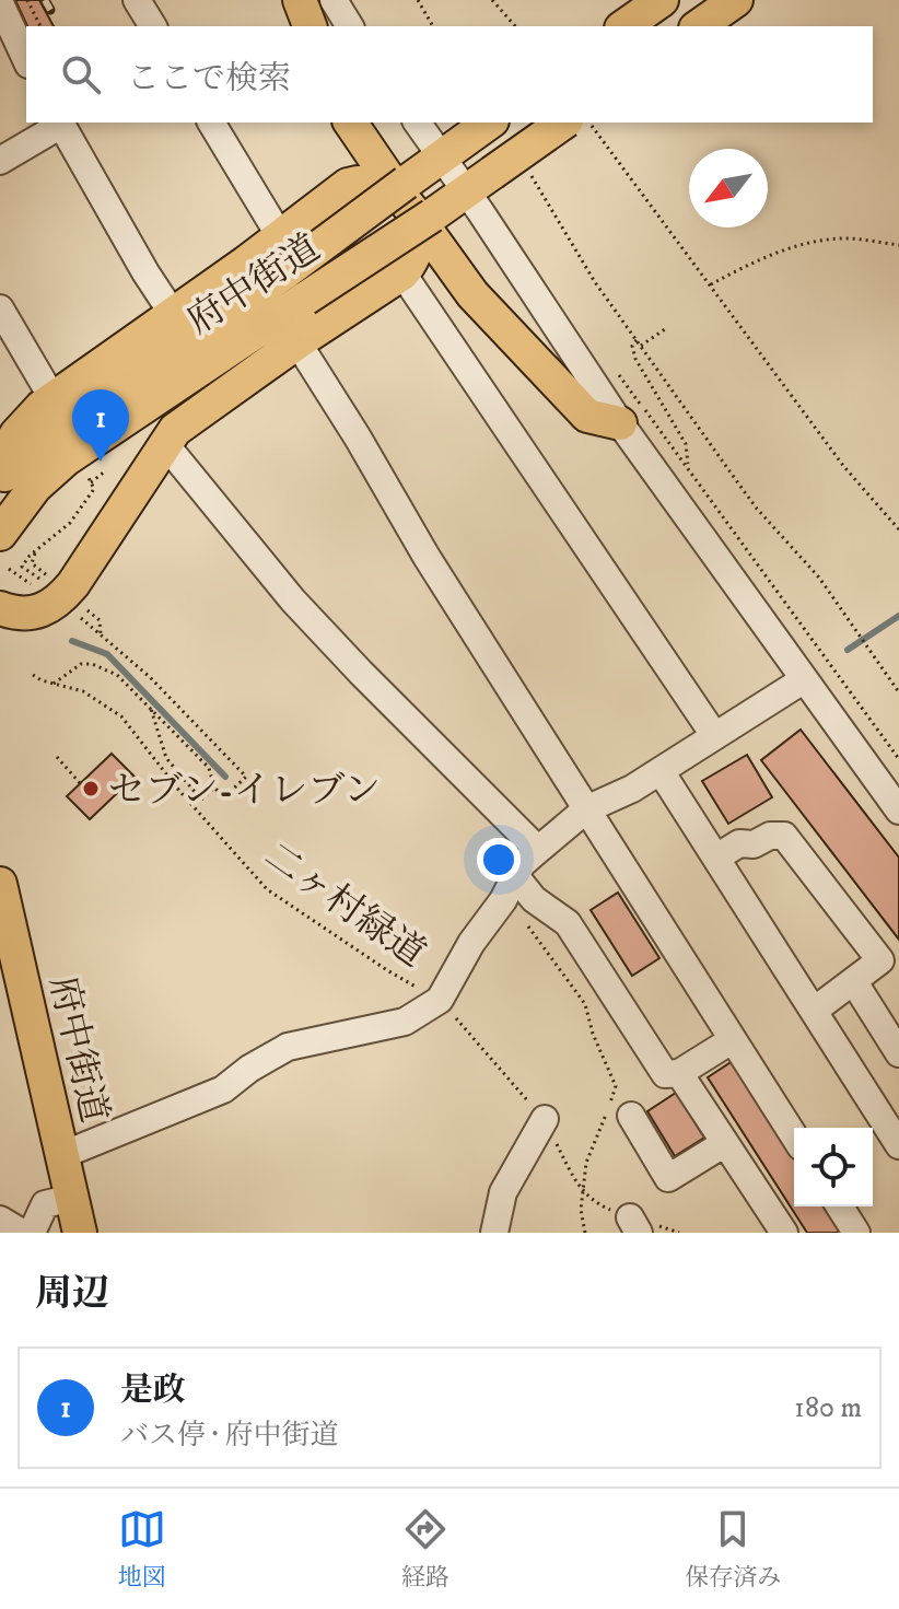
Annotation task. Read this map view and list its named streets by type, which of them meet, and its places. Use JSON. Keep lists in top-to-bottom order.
{
  "streets": {
    "main road": ["府中街道"],
    "path": ["二ヶ村緑道"]
  },
  "places": ["セブン-イレブン"],
  "north": "bottom left",
  "page": {
    "search": "ここで検索",
    "pins": "1",
    "heading": "周辺",
    "list": [
      {
        "mark": "1",
        "name": "是政",
        "note": "バス停 · 府中街道",
        "value": "180 m"
      }
    ],
    "nav": ["地図", "経路", "保存済み"]
  }
}
